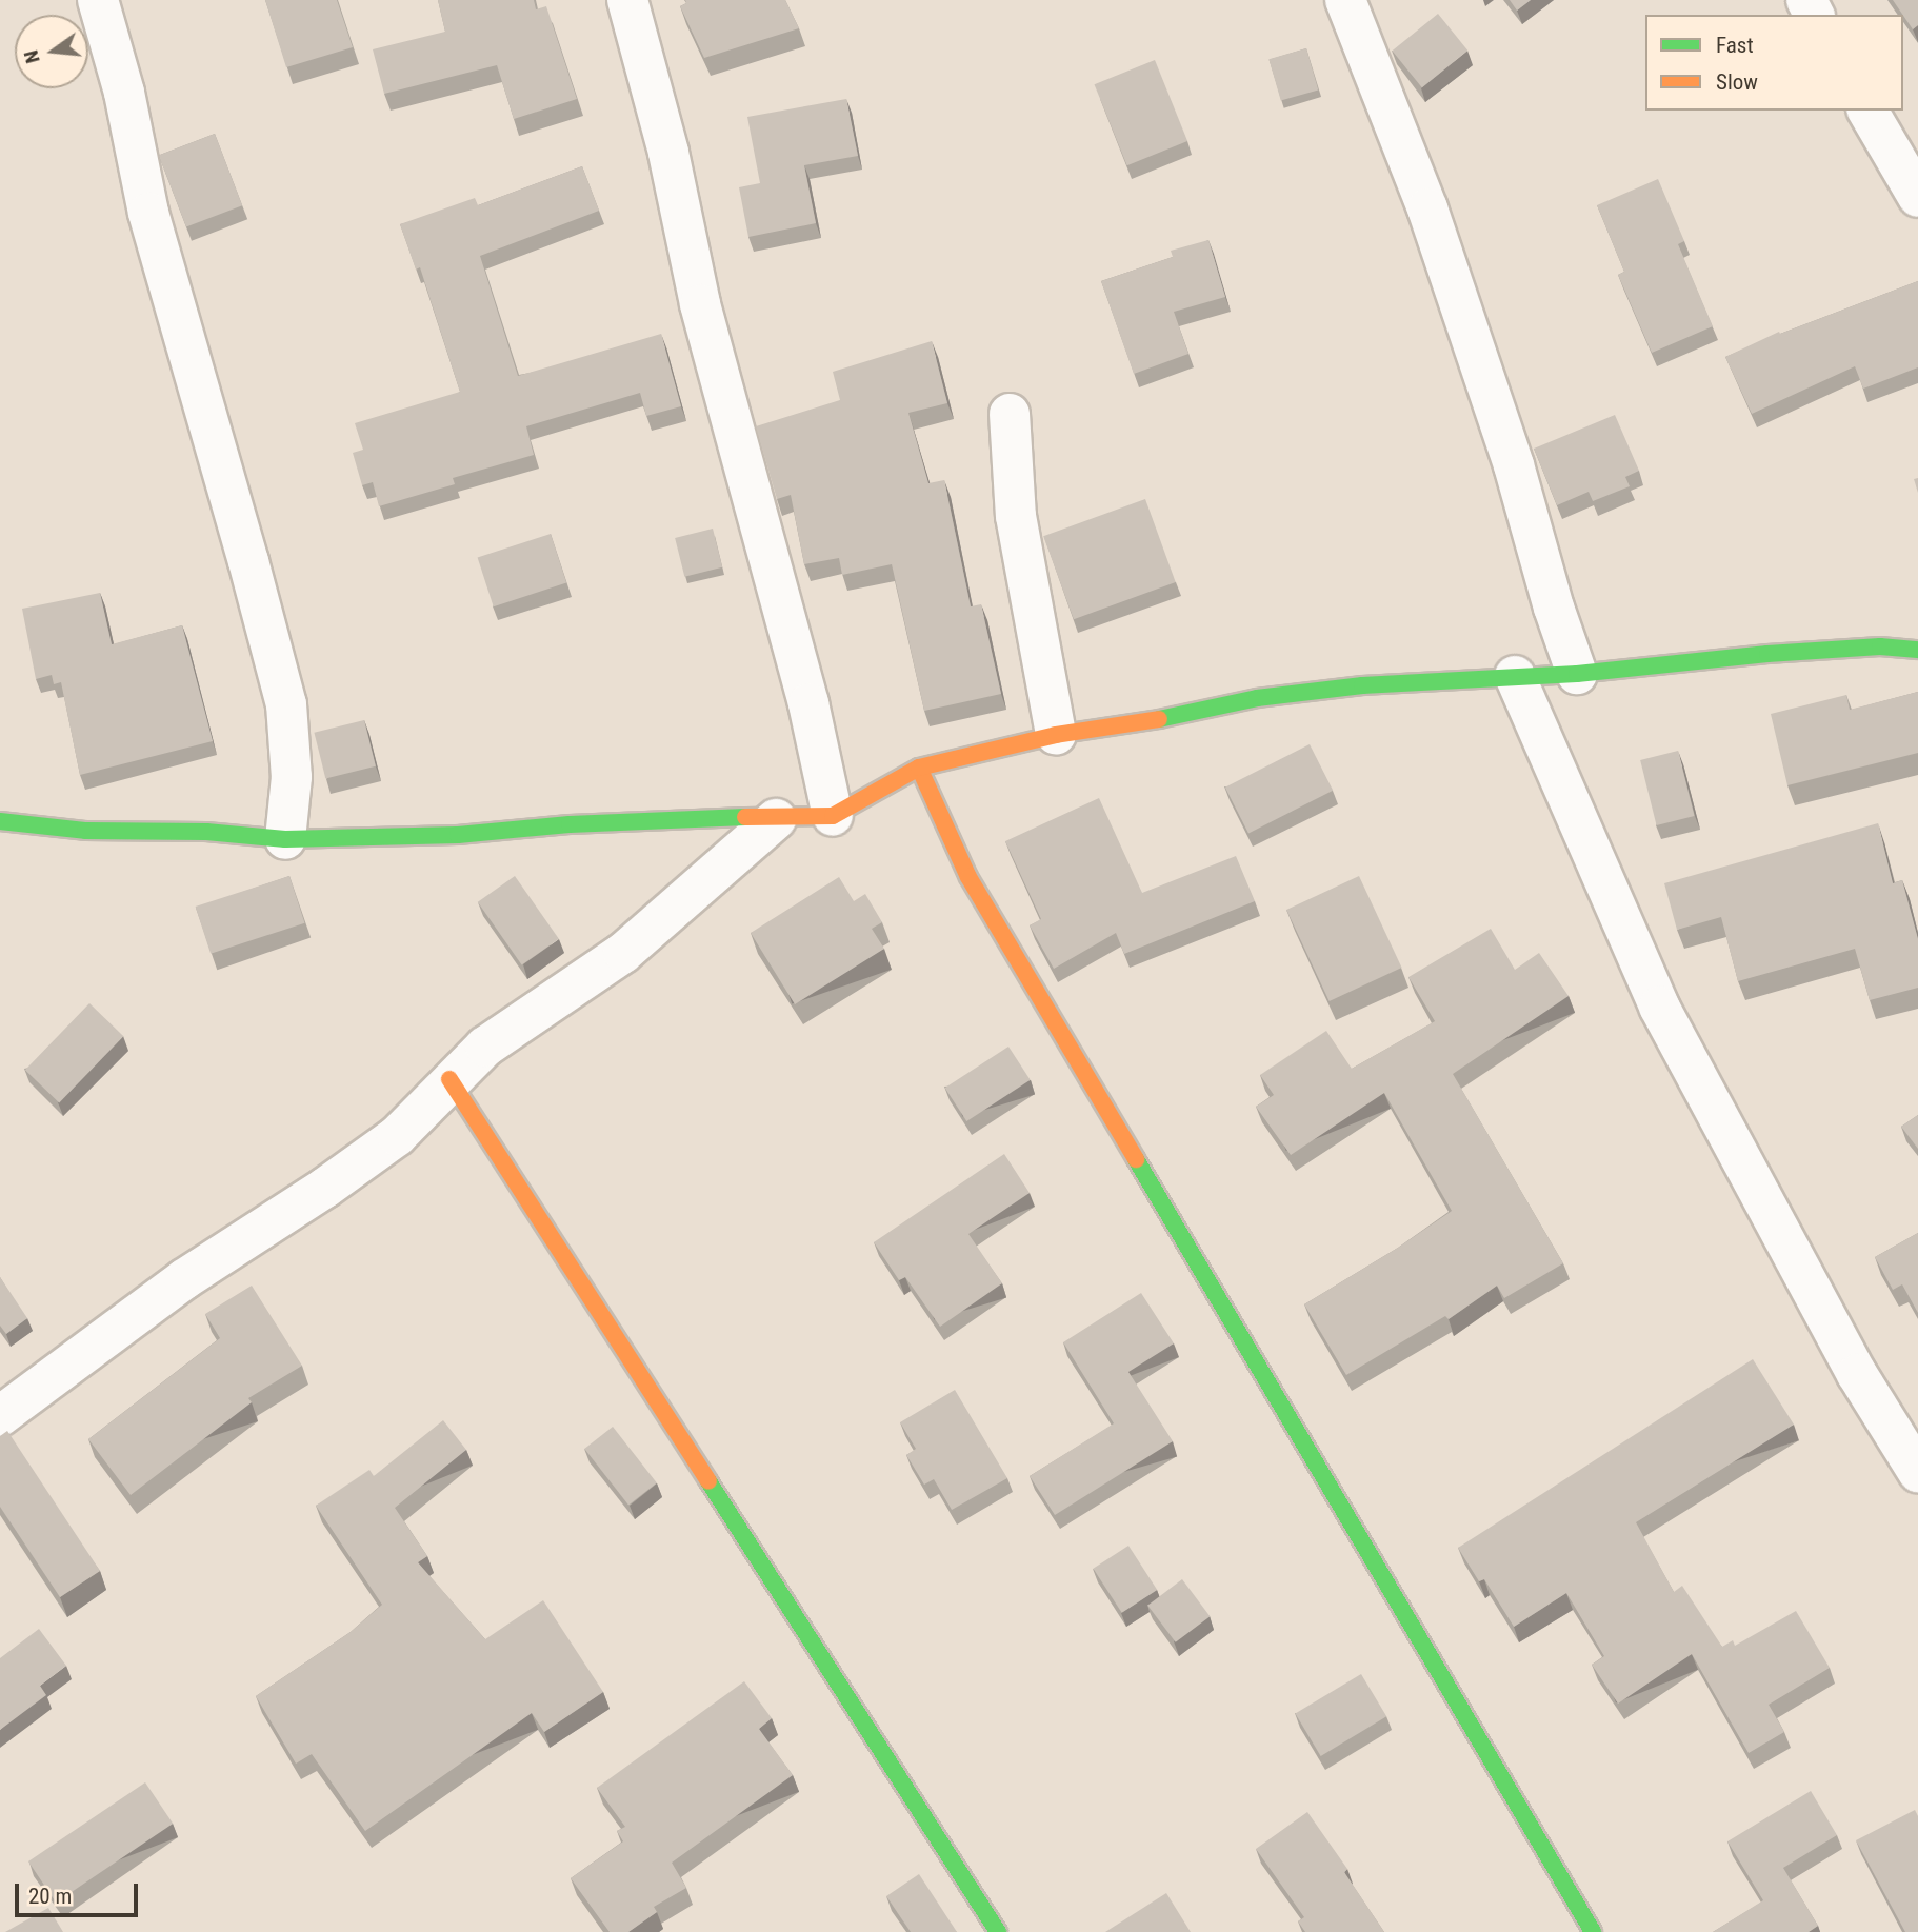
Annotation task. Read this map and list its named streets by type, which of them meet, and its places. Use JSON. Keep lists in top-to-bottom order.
{
  "legend": ["Fast", "Slow"],
  "scale_bar": "20 m",
  "north": "left"
}
